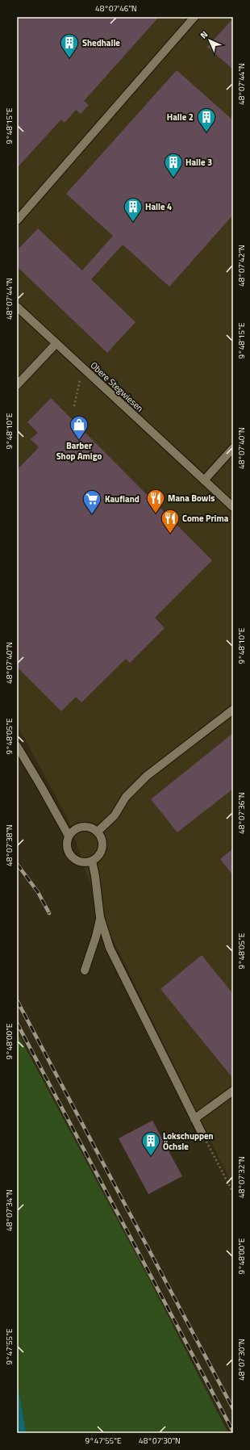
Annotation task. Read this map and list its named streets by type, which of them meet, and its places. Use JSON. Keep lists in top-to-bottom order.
{
  "streets": {
    "street": ["Obere Stegwiesen"]
  },
  "places": {
    "building": [
      "Shedhalle",
      "Halle 2",
      "Halle 3",
      "Halle 4",
      "Lokschuppen Öchsle"
    ],
    "shop": ["Barber Shop Amigo"],
    "restaurant": ["Mana Bowls", "Come Prima"],
    "supermarket": ["Kaufland"]
  },
  "north": "top left",
  "coordinates": [
    "48°07'46\"N",
    "48°07'44\"N",
    "9°48'15\"E",
    "48°07'42\"N",
    "9°48'10\"E",
    "48°07'40\"N",
    "9°48'05\"E",
    "48°07'36\"N",
    "48°07'38\"N",
    "9°48'00\"E",
    "48°07'32\"N",
    "48°07'34\"N",
    "9°47'55\"E",
    "48°07'30\"N"
  ]
}
